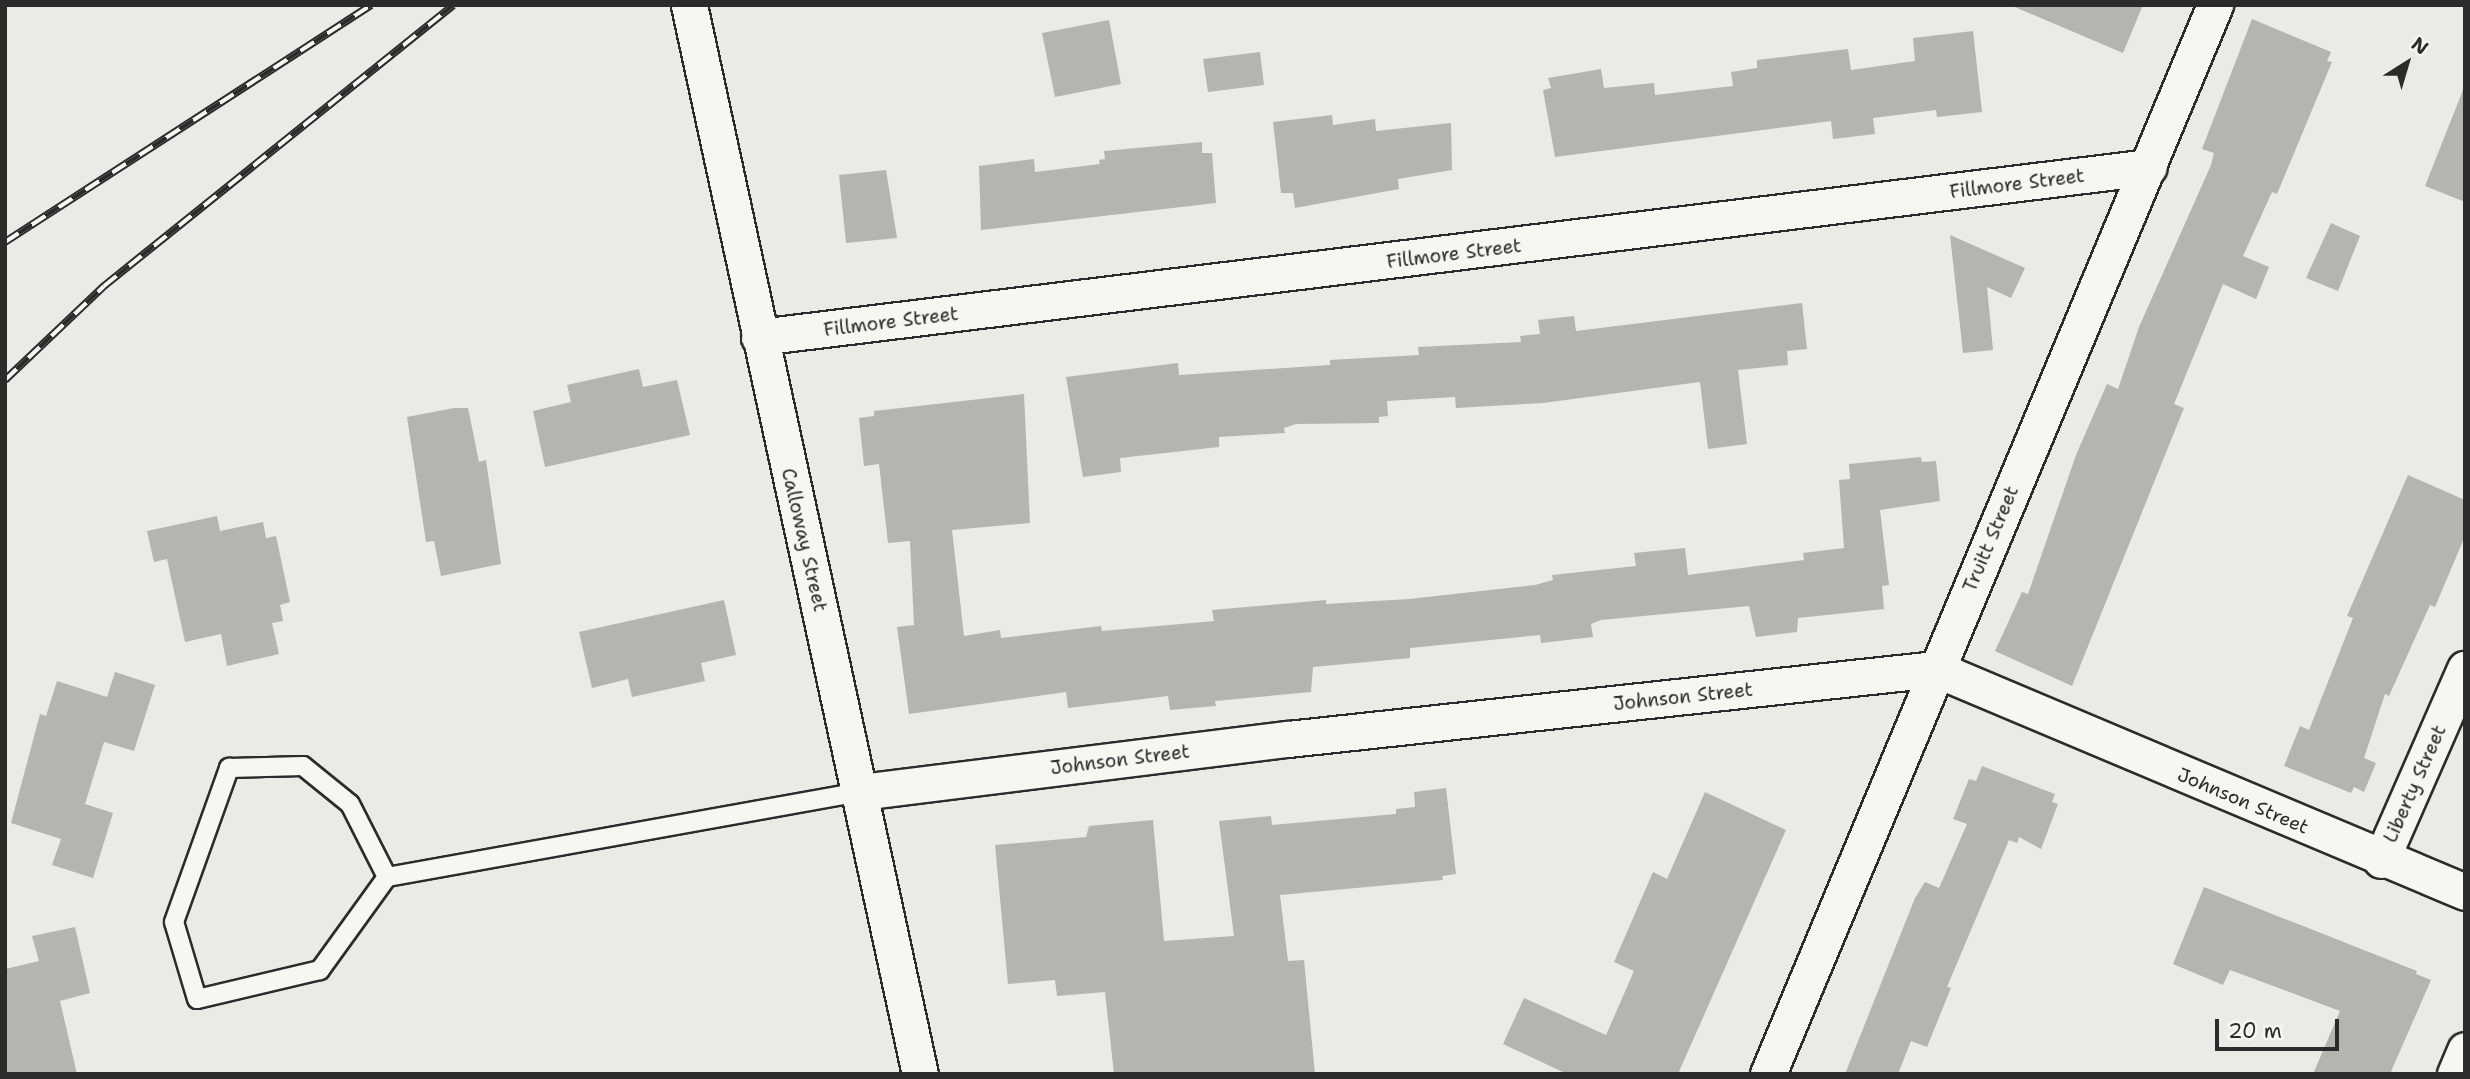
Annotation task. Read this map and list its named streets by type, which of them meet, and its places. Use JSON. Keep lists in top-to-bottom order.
{
  "streets": {
    "street": [
      "Fillmore Street",
      "Truitt Street",
      "Calloway Street",
      "Johnson Street",
      "Liberty Street"
    ]
  },
  "crossings": [
    ["Fillmore Street", "Truitt Street"],
    ["Fillmore Street", "Calloway Street"],
    ["Truitt Street", "Johnson Street"],
    ["Calloway Street", "Johnson Street"],
    ["Johnson Street", "Liberty Street"]
  ],
  "scale_bar": "20 m",
  "north": "top right"
}
